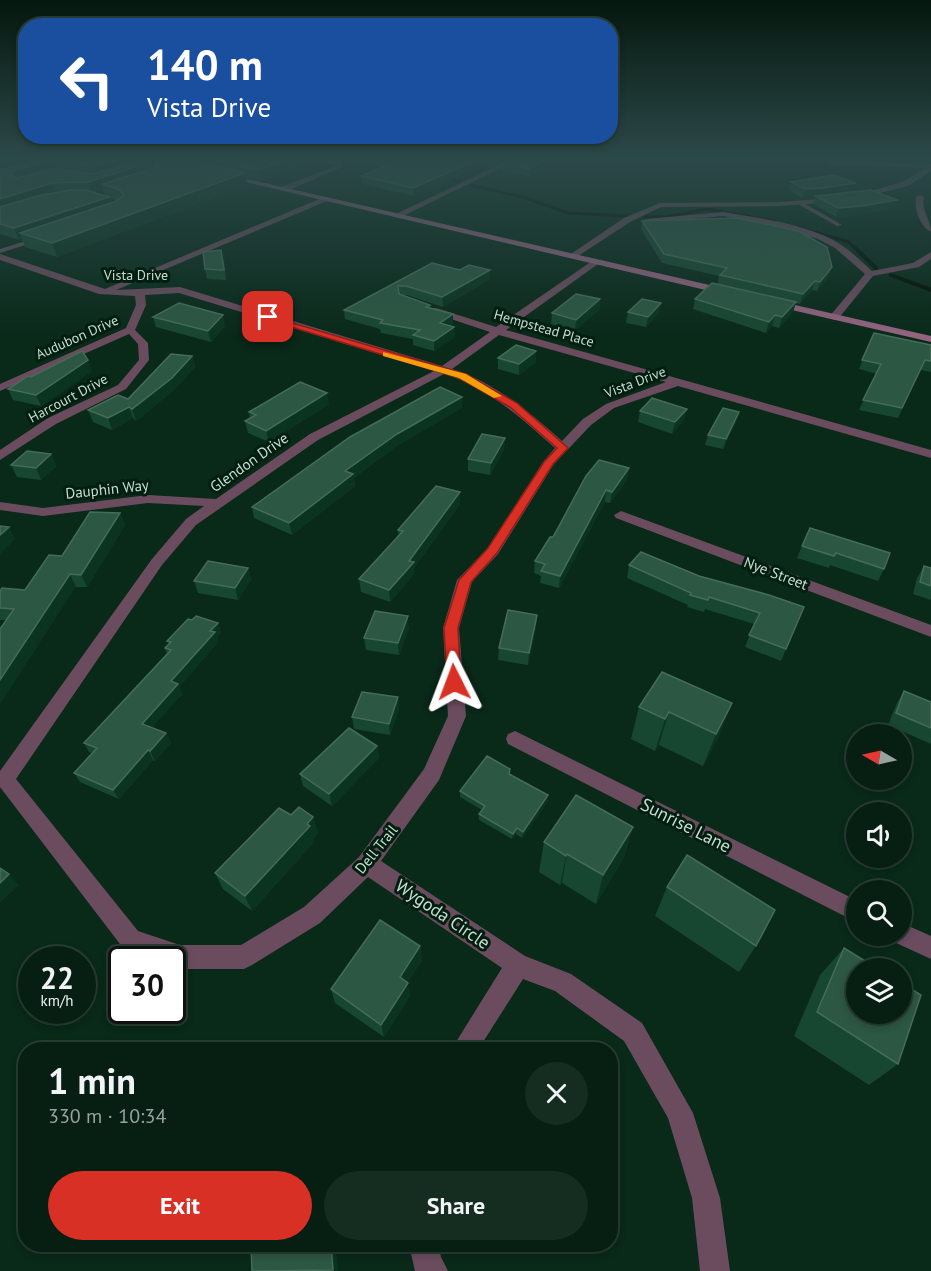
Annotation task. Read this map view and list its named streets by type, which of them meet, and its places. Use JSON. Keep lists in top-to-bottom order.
{
  "streets": {
    "street": [
      "Vista Drive",
      "Hempstead Place",
      "Audubon Drive",
      "Harcourt Drive",
      "Glendon Drive",
      "Dauphin Way",
      "Nye Street",
      "Sunrise Lane",
      "Dell Trail",
      "Wygoda Circle"
    ]
  },
  "crossings": [
    ["Vista Drive", "Hempstead Place"],
    ["Vista Drive", "Audubon Drive"],
    ["Vista Drive", "Glendon Drive"],
    ["Vista Drive", "Dell Trail"],
    ["Hempstead Place", "Glendon Drive"],
    ["Audubon Drive", "Harcourt Drive"],
    ["Glendon Drive", "Dauphin Way"],
    ["Glendon Drive", "Dell Trail"],
    ["Dell Trail", "Wygoda Circle"]
  ],
  "north": "left",
  "page": {
    "turn": ["140 m", "Vista Drive"],
    "speed": "22 km/h",
    "limit": "30",
    "heading": ["1 min", "330 m · 10:34"],
    "buttons": ["Exit", "Share"]
  }
}
